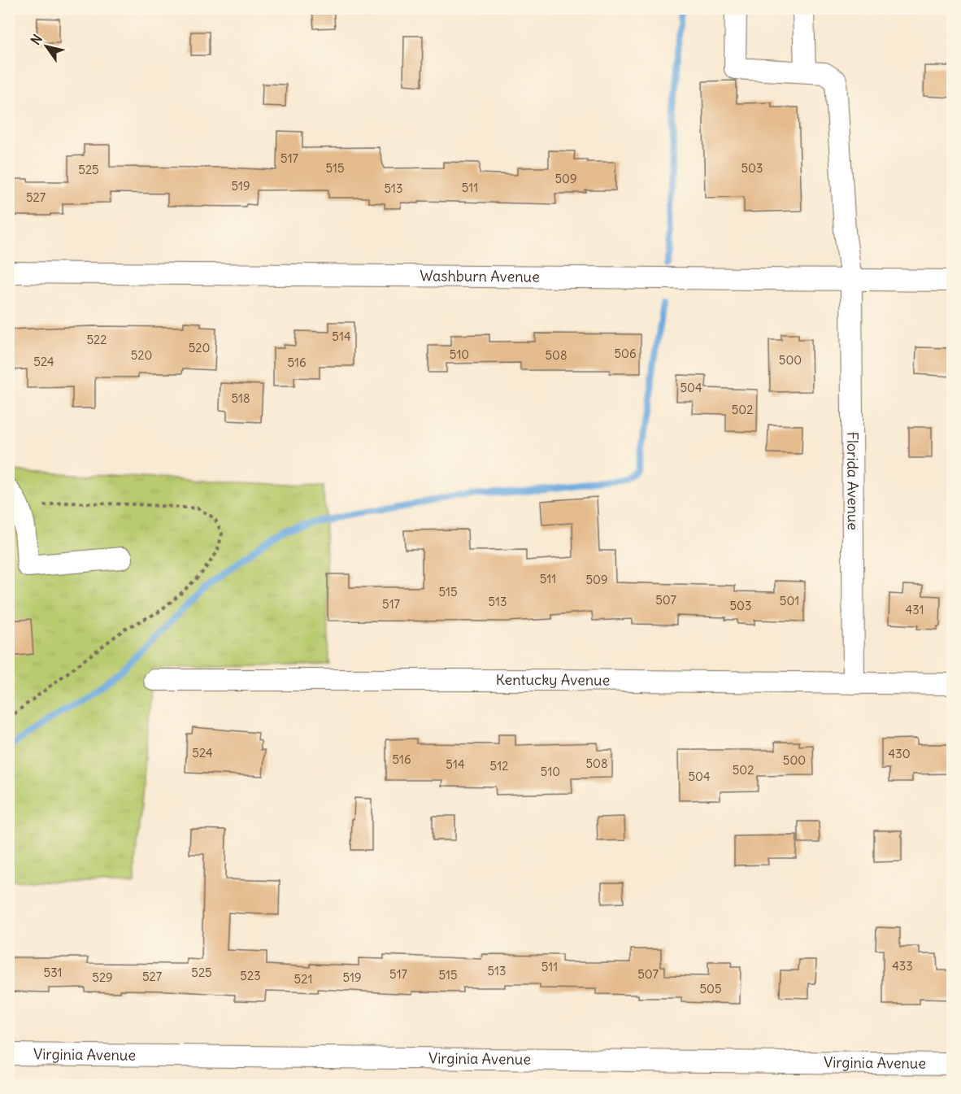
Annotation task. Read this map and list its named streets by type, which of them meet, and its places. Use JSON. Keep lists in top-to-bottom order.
{
  "streets": {
    "street": [
      "Washburn Avenue",
      "Florida Avenue",
      "Kentucky Avenue",
      "Virginia Avenue"
    ]
  },
  "crossings": [
    ["Washburn Avenue", "Florida Avenue"],
    ["Florida Avenue", "Kentucky Avenue"]
  ],
  "house_numbers": [
    "517",
    "515",
    "503",
    "525",
    "509",
    "519",
    "511",
    "513",
    "527",
    "514",
    "522",
    "520",
    "506",
    "510",
    "520",
    "508",
    "500",
    "524",
    "516",
    "504",
    "518",
    "502",
    "511",
    "509",
    "515",
    "507",
    "501",
    "513",
    "517",
    "503",
    "431",
    "524",
    "430",
    "516",
    "500",
    "508",
    "514",
    "512",
    "502",
    "510",
    "504",
    "433",
    "511",
    "513",
    "531",
    "525",
    "517",
    "507",
    "515",
    "523",
    "527",
    "529",
    "519",
    "521",
    "505"
  ],
  "north": "top left"
}
